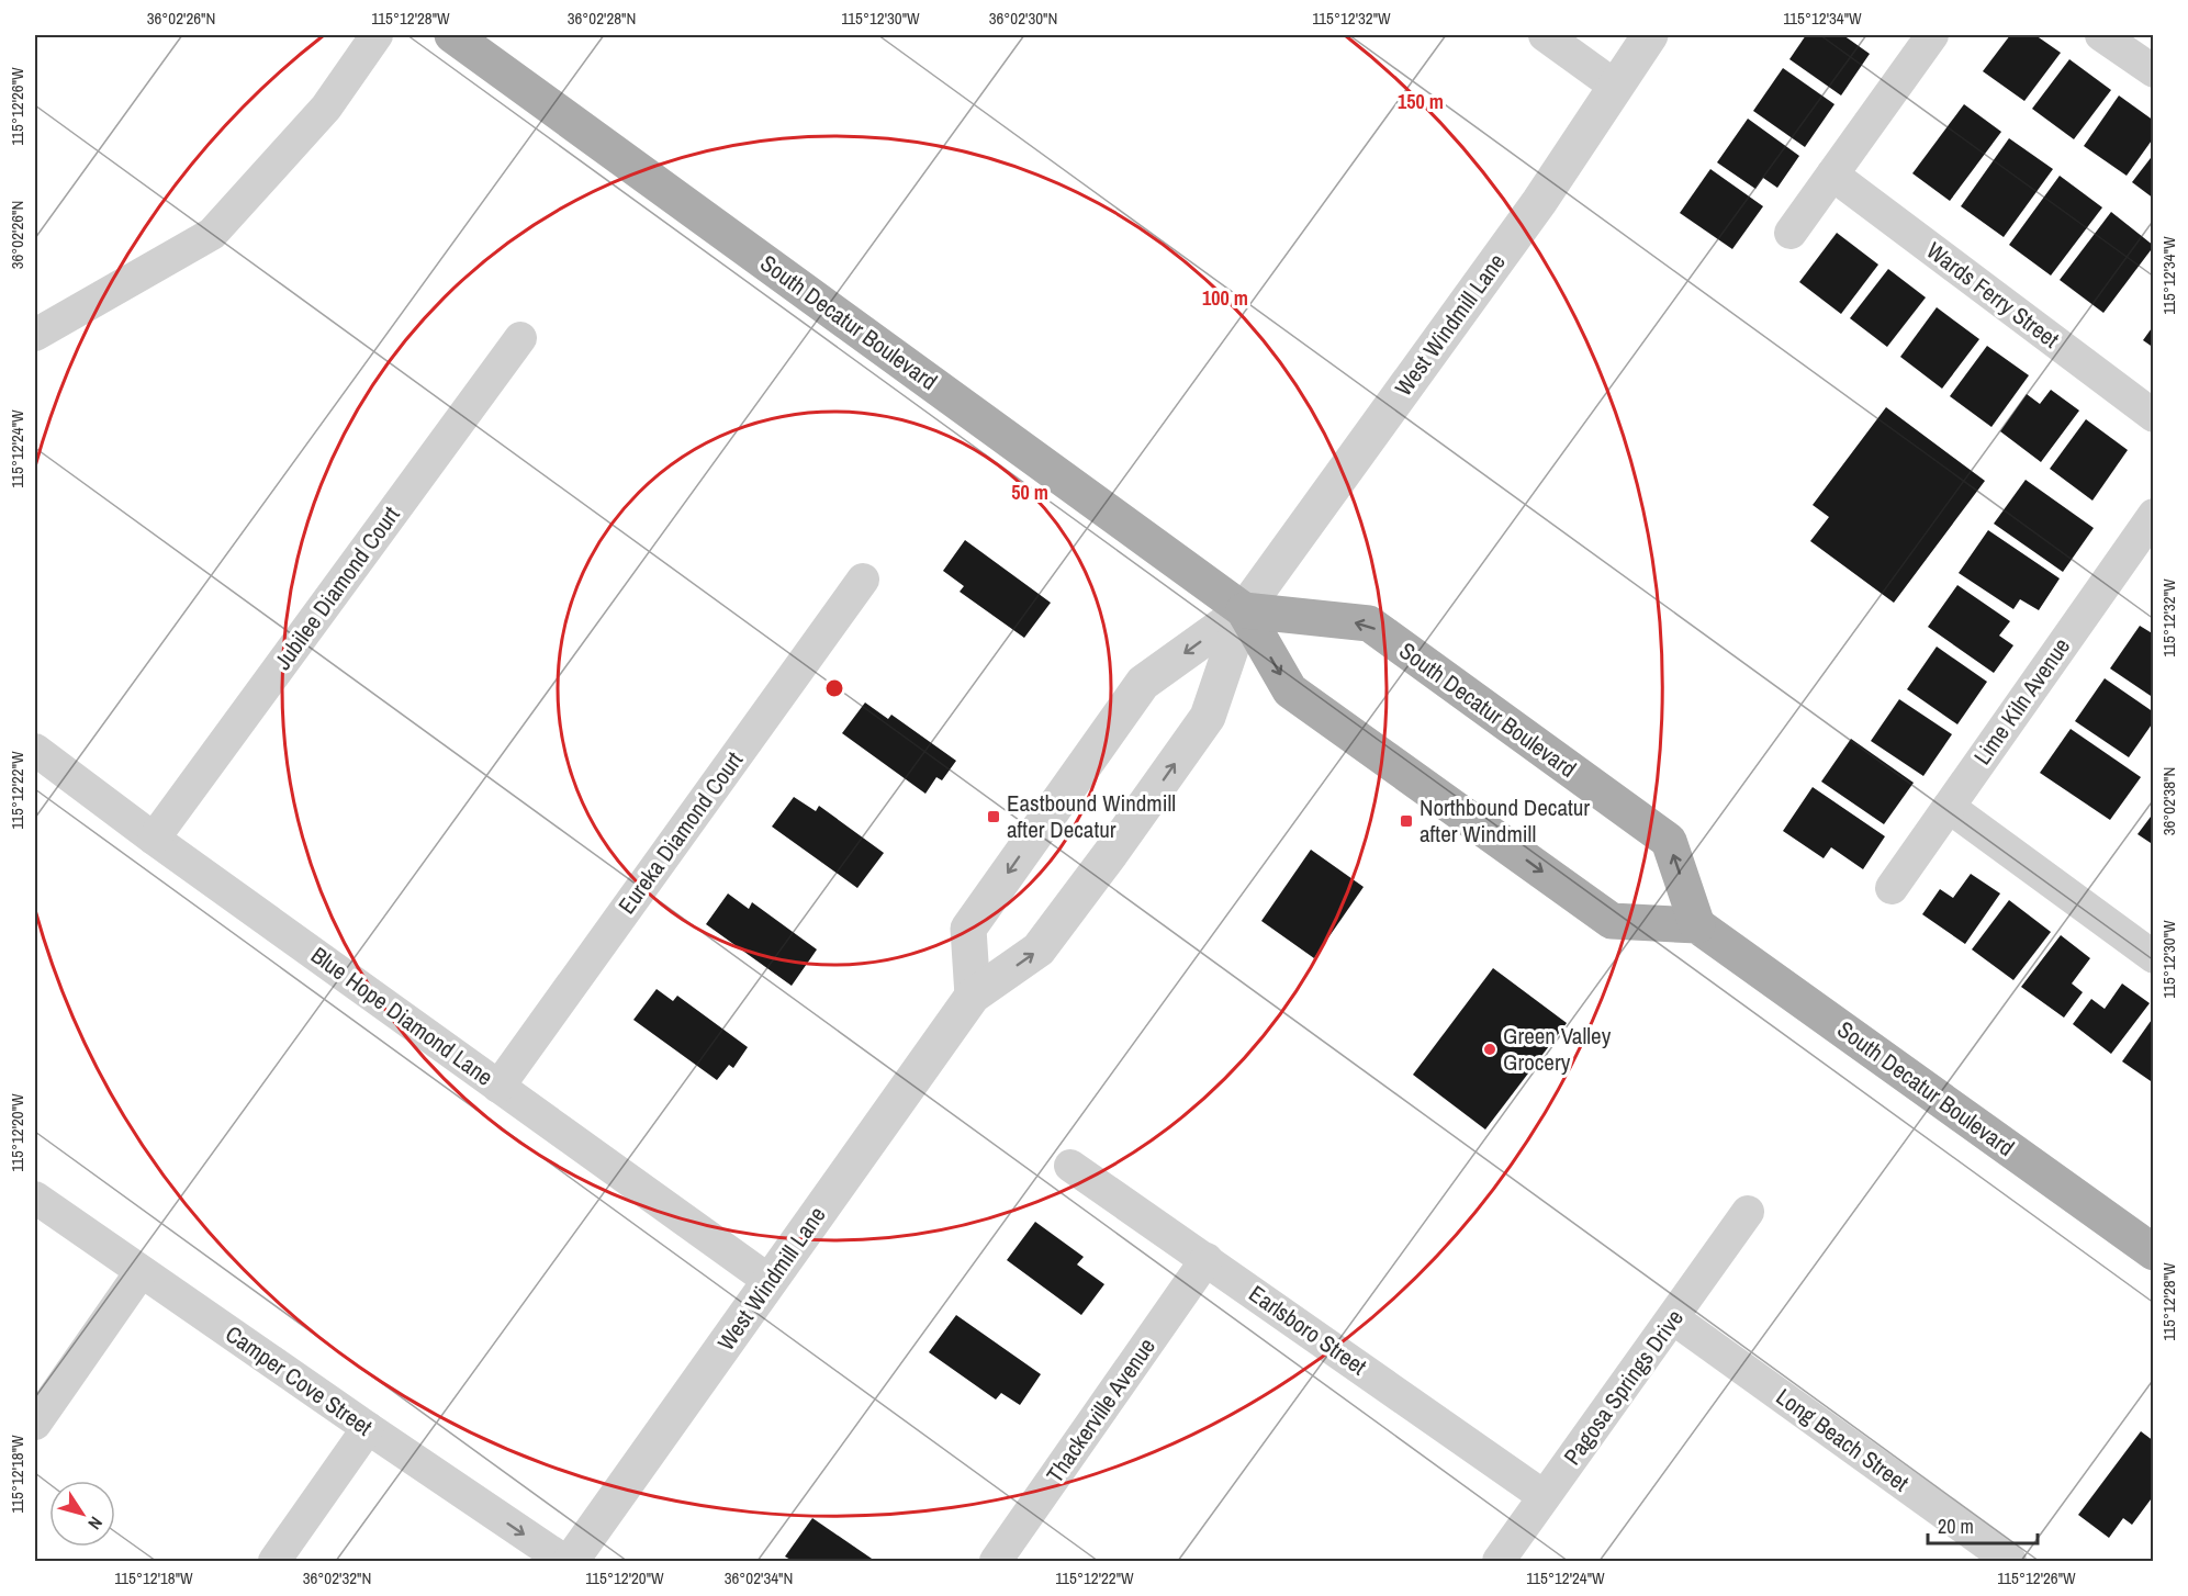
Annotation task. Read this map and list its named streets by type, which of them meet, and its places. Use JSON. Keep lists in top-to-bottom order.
{
  "streets": {
    "main road": ["South Decatur Boulevard"],
    "street": [
      "Wards Ferry Street",
      "West Windmill Lane",
      "Jubilee Diamond Court",
      "Lime Kiln Avenue",
      "Eureka Diamond Court",
      "Blue Hope Diamond Lane",
      "Earlsboro Street",
      "Camper Cove Street",
      "Pagosa Springs Drive",
      "Thackerville Avenue",
      "Long Beach Street"
    ]
  },
  "crossings": [
    ["South Decatur Boulevard", "West Windmill Lane"],
    ["West Windmill Lane", "Blue Hope Diamond Lane"],
    ["Jubilee Diamond Court", "Blue Hope Diamond Lane"],
    ["Eureka Diamond Court", "Blue Hope Diamond Lane"],
    ["Earlsboro Street", "Pagosa Springs Drive"],
    ["Earlsboro Street", "Thackerville Avenue"],
    ["Pagosa Springs Drive", "Long Beach Street"]
  ],
  "one_way": ["Camper Cove Street"],
  "places": {
    "transit": ["Eastbound Windmill after Decatur", "Northbound Decatur after Windmill"],
    "other": ["Green Valley Grocery"]
  },
  "scale_bar": "20 m",
  "north": "bottom right",
  "coordinates": [
    "36°02'26\"N",
    "115°12'28\"W",
    "36°02'28\"N",
    "115°12'30\"W",
    "36°02'30\"N",
    "115°12'32\"W",
    "115°12'34\"W",
    "115°12'26\"W",
    "115°12'24\"W",
    "115°12'22\"W",
    "36°02'38\"N",
    "115°12'20\"W",
    "115°12'18\"W",
    "36°02'32\"N",
    "36°02'34\"N"
  ],
  "rings": ["150 m", "100 m", "50 m"]
}
